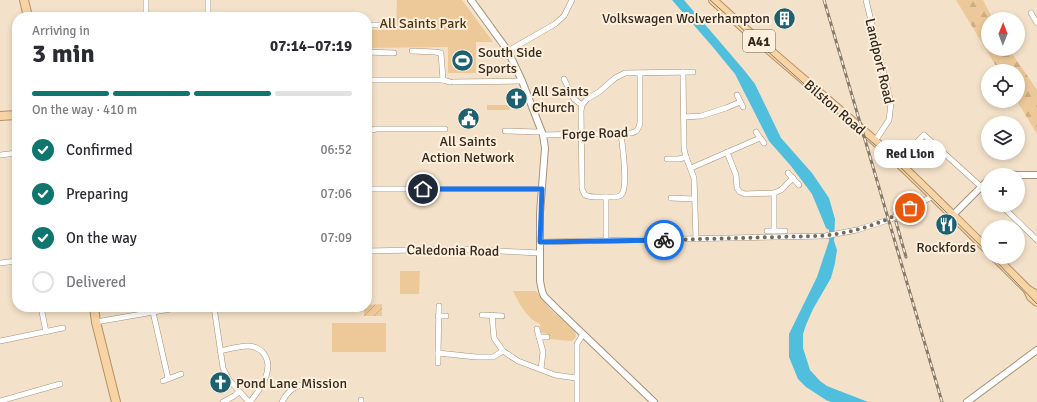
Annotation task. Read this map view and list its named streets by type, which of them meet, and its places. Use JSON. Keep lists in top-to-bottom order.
{
  "streets": {
    "highway": ["A41", "Bilston Road"],
    "street": ["Landport Road", "Forge Road", "Caledonia Road"]
  },
  "crossings": [
    ["Landport Road", "Bilston Road"]
  ],
  "parks": ["All Saints Park"],
  "places": {
    "building": ["Volkswagen Wolverhampton"],
    "sports": ["South Side Sports"],
    "church": ["All Saints Church", "Pond Lane Mission"],
    "public building": ["All Saints Action Network"],
    "other": ["Red Lion"],
    "restaurant": ["Rockfords"]
  },
  "north": "top",
  "page": {
    "map_buttons": ["+", "−"],
    "heading": ["3 min", "Arriving in", "07:14–07:19"],
    "bar": "On the way · 410 m",
    "list": [
      ["Confirmed", "06:52"],
      ["Preparing", "07:06"],
      ["On the way", "07:09"],
      "Delivered"
    ],
    "bubble": "Red Lion"
  }
}
